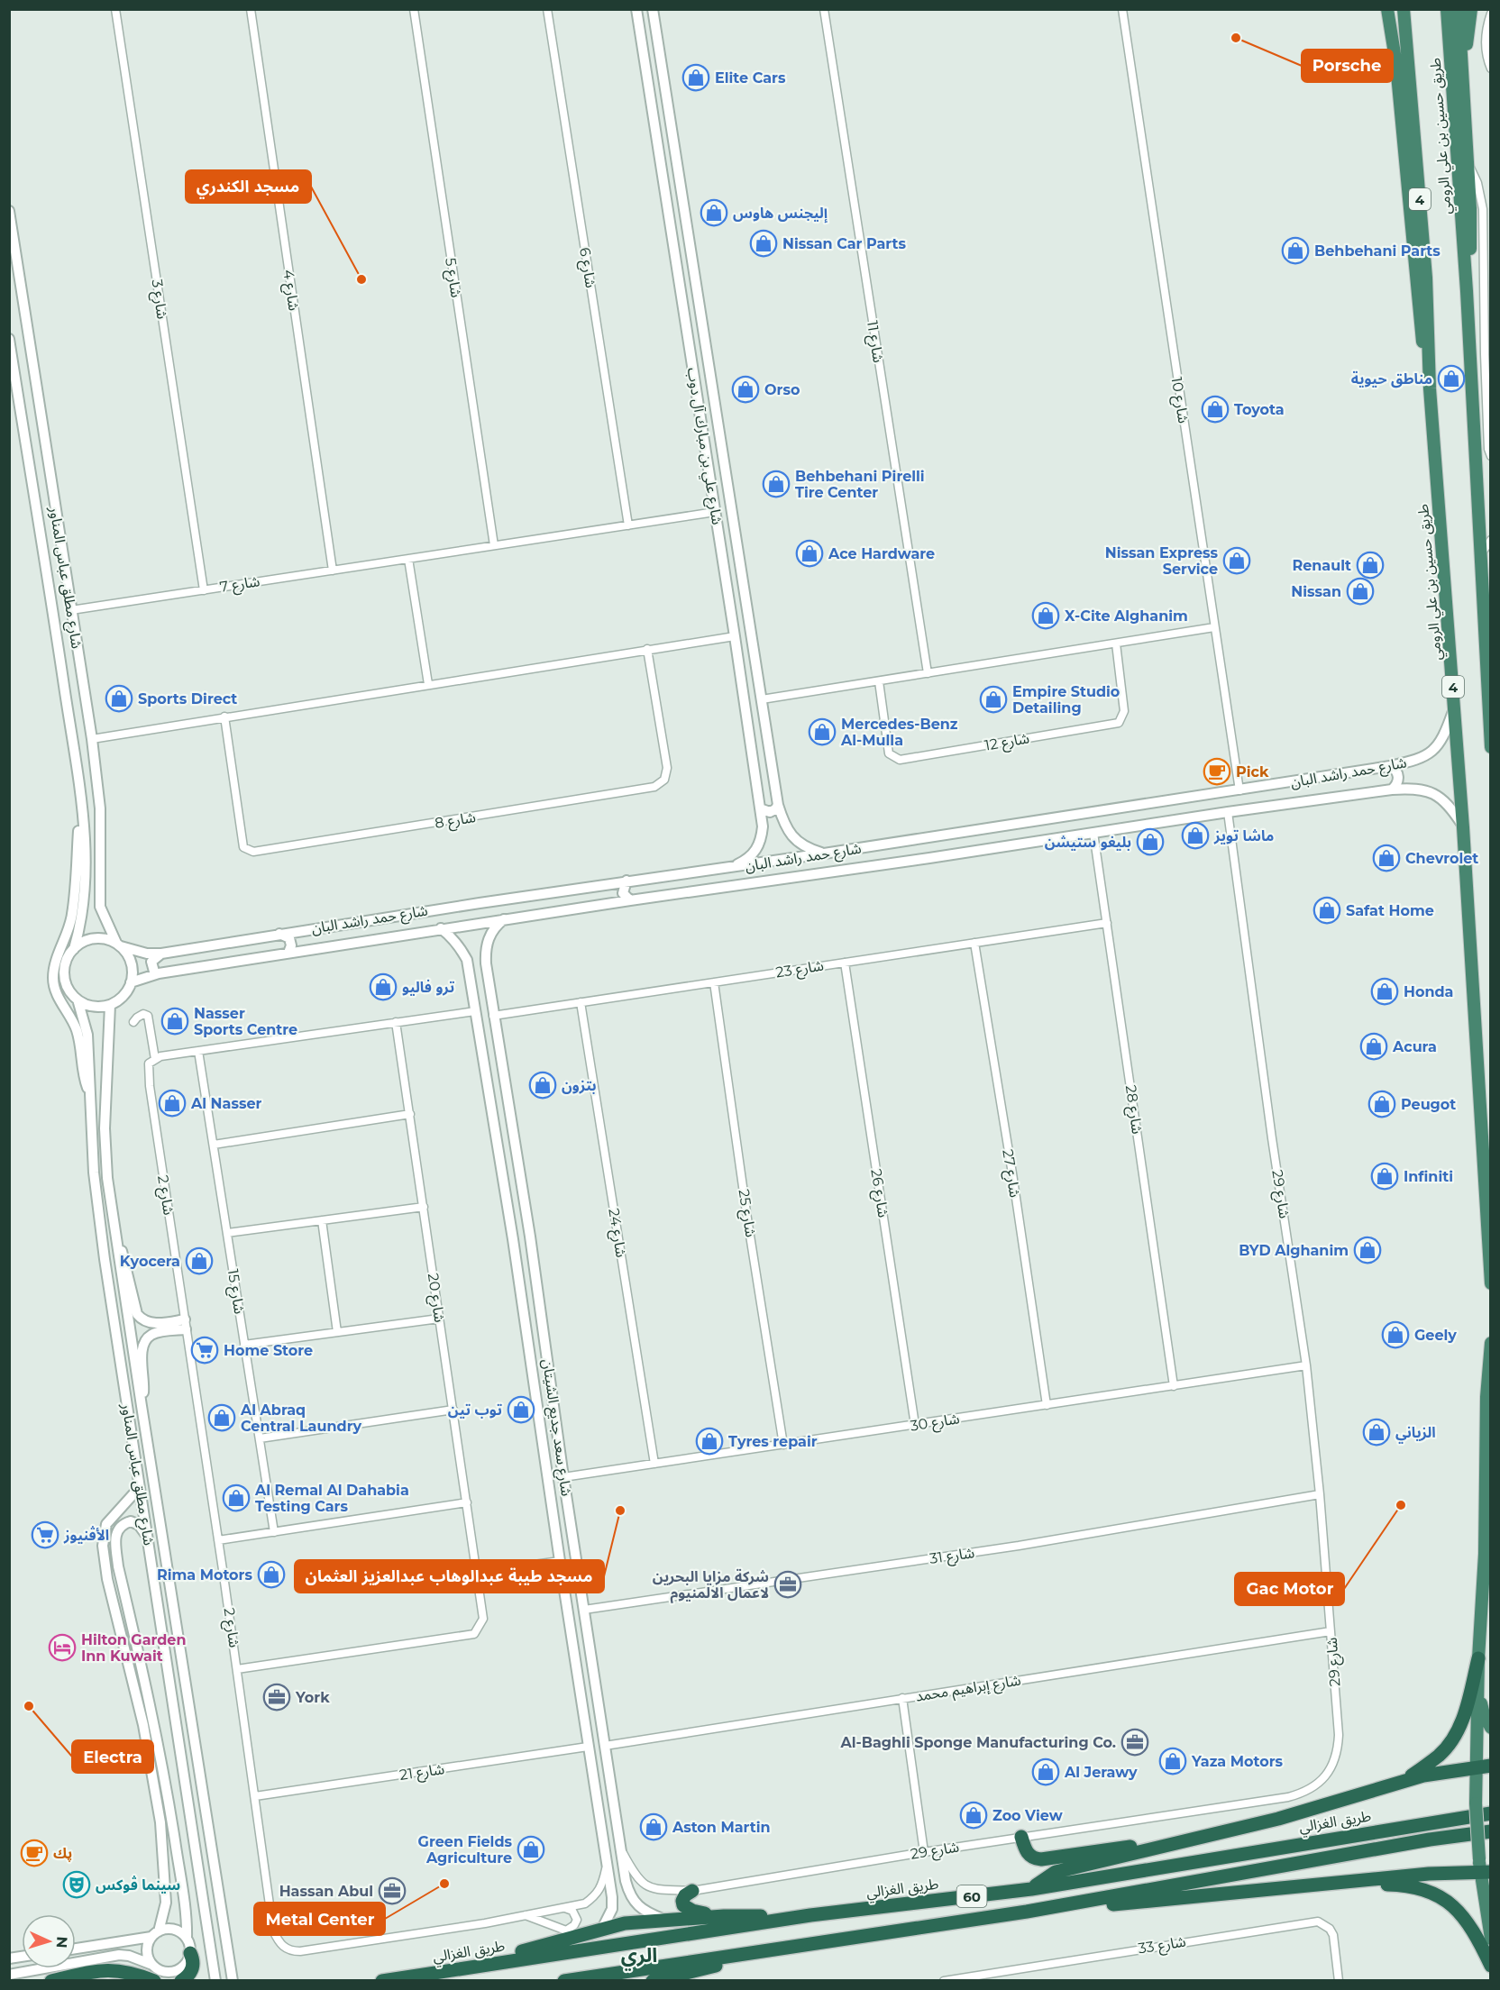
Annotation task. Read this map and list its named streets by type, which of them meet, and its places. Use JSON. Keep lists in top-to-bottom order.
{
  "streets": {
    "highway": [
      "طريق حسين بن علي الرومي",
      "4",
      "طريق الغزالي",
      "60"
    ],
    "street": [
      "شارع 6",
      "شارع 5",
      "شارع 4",
      "شارع 3",
      "شارع 11",
      "شارع 10",
      "شارع علي بن مبارك آل دوب",
      "شارع مطلق عباس المناور",
      "شارع 7",
      "شارع 12",
      "شارع حمد راشد البان",
      "شارع 8",
      "شارع 23",
      "شارع 28",
      "شارع 27",
      "شارع 26",
      "شارع 29",
      "شارع 2",
      "شارع 25",
      "شارع 24",
      "شارع 15",
      "شارع 20",
      "شارع 30",
      "شارع سعد جديع الشيتان",
      "شارع 31",
      "شارع إبراهيم محمد",
      "شارع 21",
      "شارع 33"
    ]
  },
  "crossings": [
    ["طريق حسين بن علي الرومي", "شارع حمد راشد البان"],
    ["شارع 6", "شارع 7"],
    ["شارع 5", "شارع 7"],
    ["شارع 4", "شارع 7"],
    ["شارع 3", "شارع 7"],
    ["شارع 10", "شارع حمد راشد البان"],
    ["شارع علي بن مبارك آل دوب", "شارع 7"],
    ["شارع علي بن مبارك آل دوب", "شارع حمد راشد البان"],
    ["شارع مطلق عباس المناور", "شارع 7"],
    ["شارع مطلق عباس المناور", "شارع حمد راشد البان"],
    ["شارع حمد راشد البان", "شارع 28"],
    ["شارع حمد راشد البان", "شارع 29"],
    ["شارع حمد راشد البان", "شارع سعد جديع الشيتان"],
    ["شارع 23", "شارع 28"],
    ["شارع 23", "شارع 27"],
    ["شارع 23", "شارع 26"],
    ["شارع 23", "شارع 25"],
    ["شارع 23", "شارع 24"],
    ["شارع 23", "شارع سعد جديع الشيتان"],
    ["شارع 28", "شارع 30"],
    ["شارع 27", "شارع 30"],
    ["شارع 26", "شارع 30"],
    ["شارع 29", "شارع 30"],
    ["شارع 29", "شارع سعد جديع الشيتان"],
    ["شارع 29", "شارع 31"],
    ["شارع 29", "شارع إبراهيم محمد"],
    ["شارع 2", "شارع 20"],
    ["شارع 2", "شارع سعد جديع الشيتان"],
    ["شارع 2", "شارع 21"],
    ["شارع 25", "شارع 30"],
    ["شارع 24", "شارع 30"],
    ["شارع 30", "شارع سعد جديع الشيتان"],
    ["شارع سعد جديع الشيتان", "شارع 31"],
    ["شارع سعد جديع الشيتان", "شارع إبراهيم محمد"],
    ["شارع سعد جديع الشيتان", "شارع 21"]
  ],
  "districts": ["الري"],
  "places": {
    "other": [
      "Porsche",
      "مسجد الكندري",
      "Gac Motor",
      "مسجد طيبة عبدالوهاب عبدالعزيز العثمان",
      "Electra",
      "Metal Center"
    ],
    "shop": [
      "Elite Cars",
      "إليجنس هاوس",
      "Nissan Car Parts",
      "Behbehani Parts",
      "مناطق حيوية",
      "Orso",
      "Toyota",
      "Behbehani Pirelli Tire Center",
      "Ace Hardware",
      "Nissan Express Service",
      "Renault",
      "Nissan",
      "X-Cite Alghanim",
      "Sports Direct",
      "Empire Studio Detailing",
      "Mercedes-Benz Al-Mulla",
      "ماشا تويز",
      "بليغو ستيشن",
      "Chevrolet",
      "Safat Home",
      "ترو فاليو",
      "Honda",
      "Nasser Sports Centre",
      "Acura",
      "بتزون",
      "Al Nasser",
      "Peugot",
      "Infiniti",
      "BYD Alghanim",
      "Kyocera",
      "Geely",
      "توب تين",
      "Al Abraq Central Laundry",
      "الزياني",
      "Tyres repair",
      "Al Remal Al Dahabia Testing Cars",
      "Rima Motors",
      "Yaza Motors",
      "Al Jerawy",
      "Zoo View",
      "Aston Martin",
      "Green Fields Agriculture"
    ],
    "cafe": ["Pick", "پك"],
    "supermarket": ["Home Store", "الأڤنيوز"],
    "office": [
      "شركة مزايا البحرين لاعمال الالمنيوم",
      "York",
      "Al-Baghli Sponge Manufacturing Co.",
      "Hassan Abul"
    ],
    "hotel": ["Hilton Garden Inn Kuwait"],
    "theatre": ["سينما ڤوكس"]
  },
  "north": "right"
}
